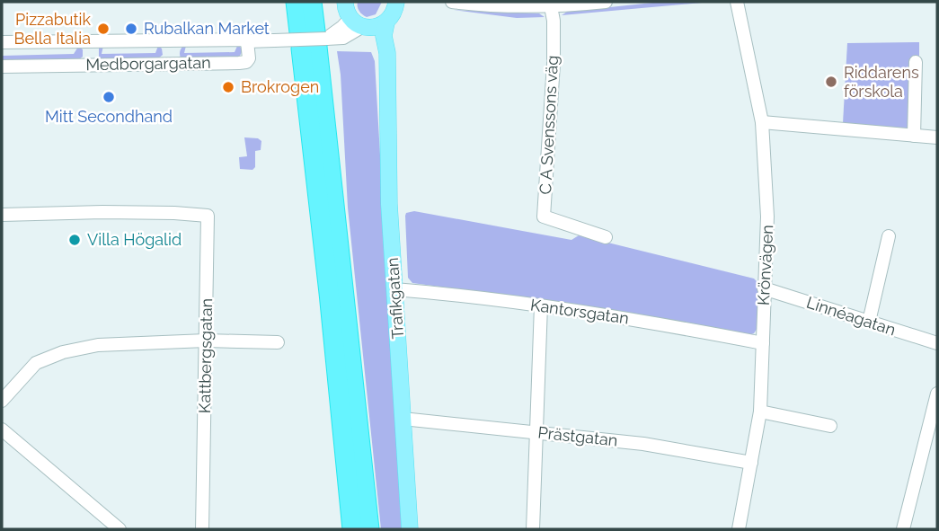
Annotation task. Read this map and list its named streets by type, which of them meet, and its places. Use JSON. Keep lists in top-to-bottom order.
{
  "streets": {
    "main road": ["Trafikgatan"],
    "street": [
      "Medborgargatan",
      "C A Svenssons väg",
      "Krönvägen",
      "Kantorsgatan",
      "Linnéagatan",
      "Kattbergsgatan",
      "Prästgatan"
    ]
  },
  "crossings": [
    ["Krönvägen", "Kantorsgatan"],
    ["Krönvägen", "Linnéagatan"],
    ["Krönvägen", "Prästgatan"],
    ["Trafikgatan", "Kantorsgatan"],
    ["Trafikgatan", "Prästgatan"]
  ],
  "places": [
    "Pizzabutik Bella Italia",
    "Rubalkan Market",
    "Riddarens förskola",
    "Brokrogen",
    "Mitt Secondhand",
    "Villa Högalid"
  ]
}
